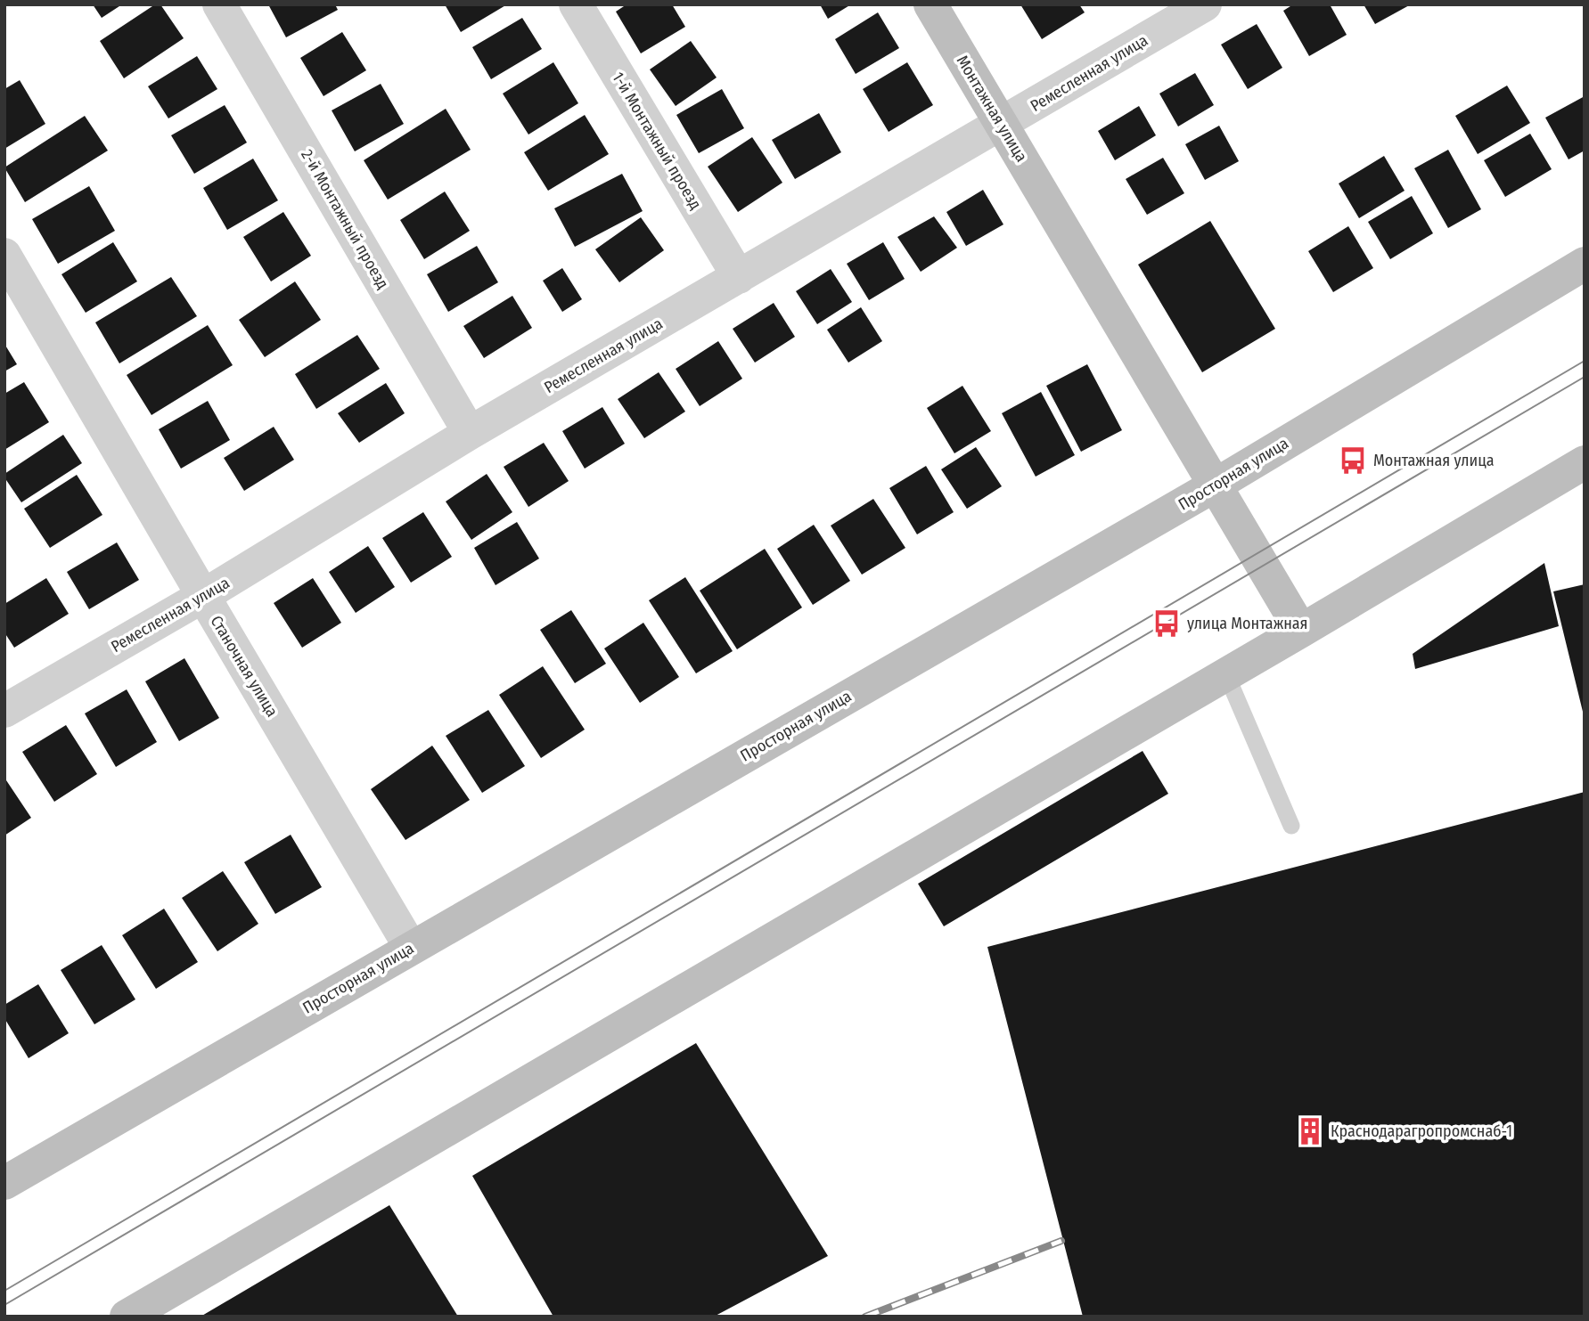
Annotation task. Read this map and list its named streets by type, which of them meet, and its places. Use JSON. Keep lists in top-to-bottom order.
{
  "streets": {
    "street": [
      "Ремесленная улица",
      "Монтажная улица",
      "1-й Монтажный проезд",
      "2-й Монтажный проезд",
      "Просторная улица",
      "Станочная улица"
    ]
  },
  "crossings": [
    ["Ремесленная улица", "Монтажная улица"],
    ["Ремесленная улица", "1-й Монтажный проезд"],
    ["Ремесленная улица", "2-й Монтажный проезд"],
    ["Ремесленная улица", "Станочная улица"],
    ["Монтажная улица", "Просторная улица"],
    ["Просторная улица", "Станочная улица"]
  ],
  "places": {
    "bus stop": ["Монтажная улица", "улица Монтажная"],
    "building": ["Краснодарагропромснаб-1"]
  }
}
